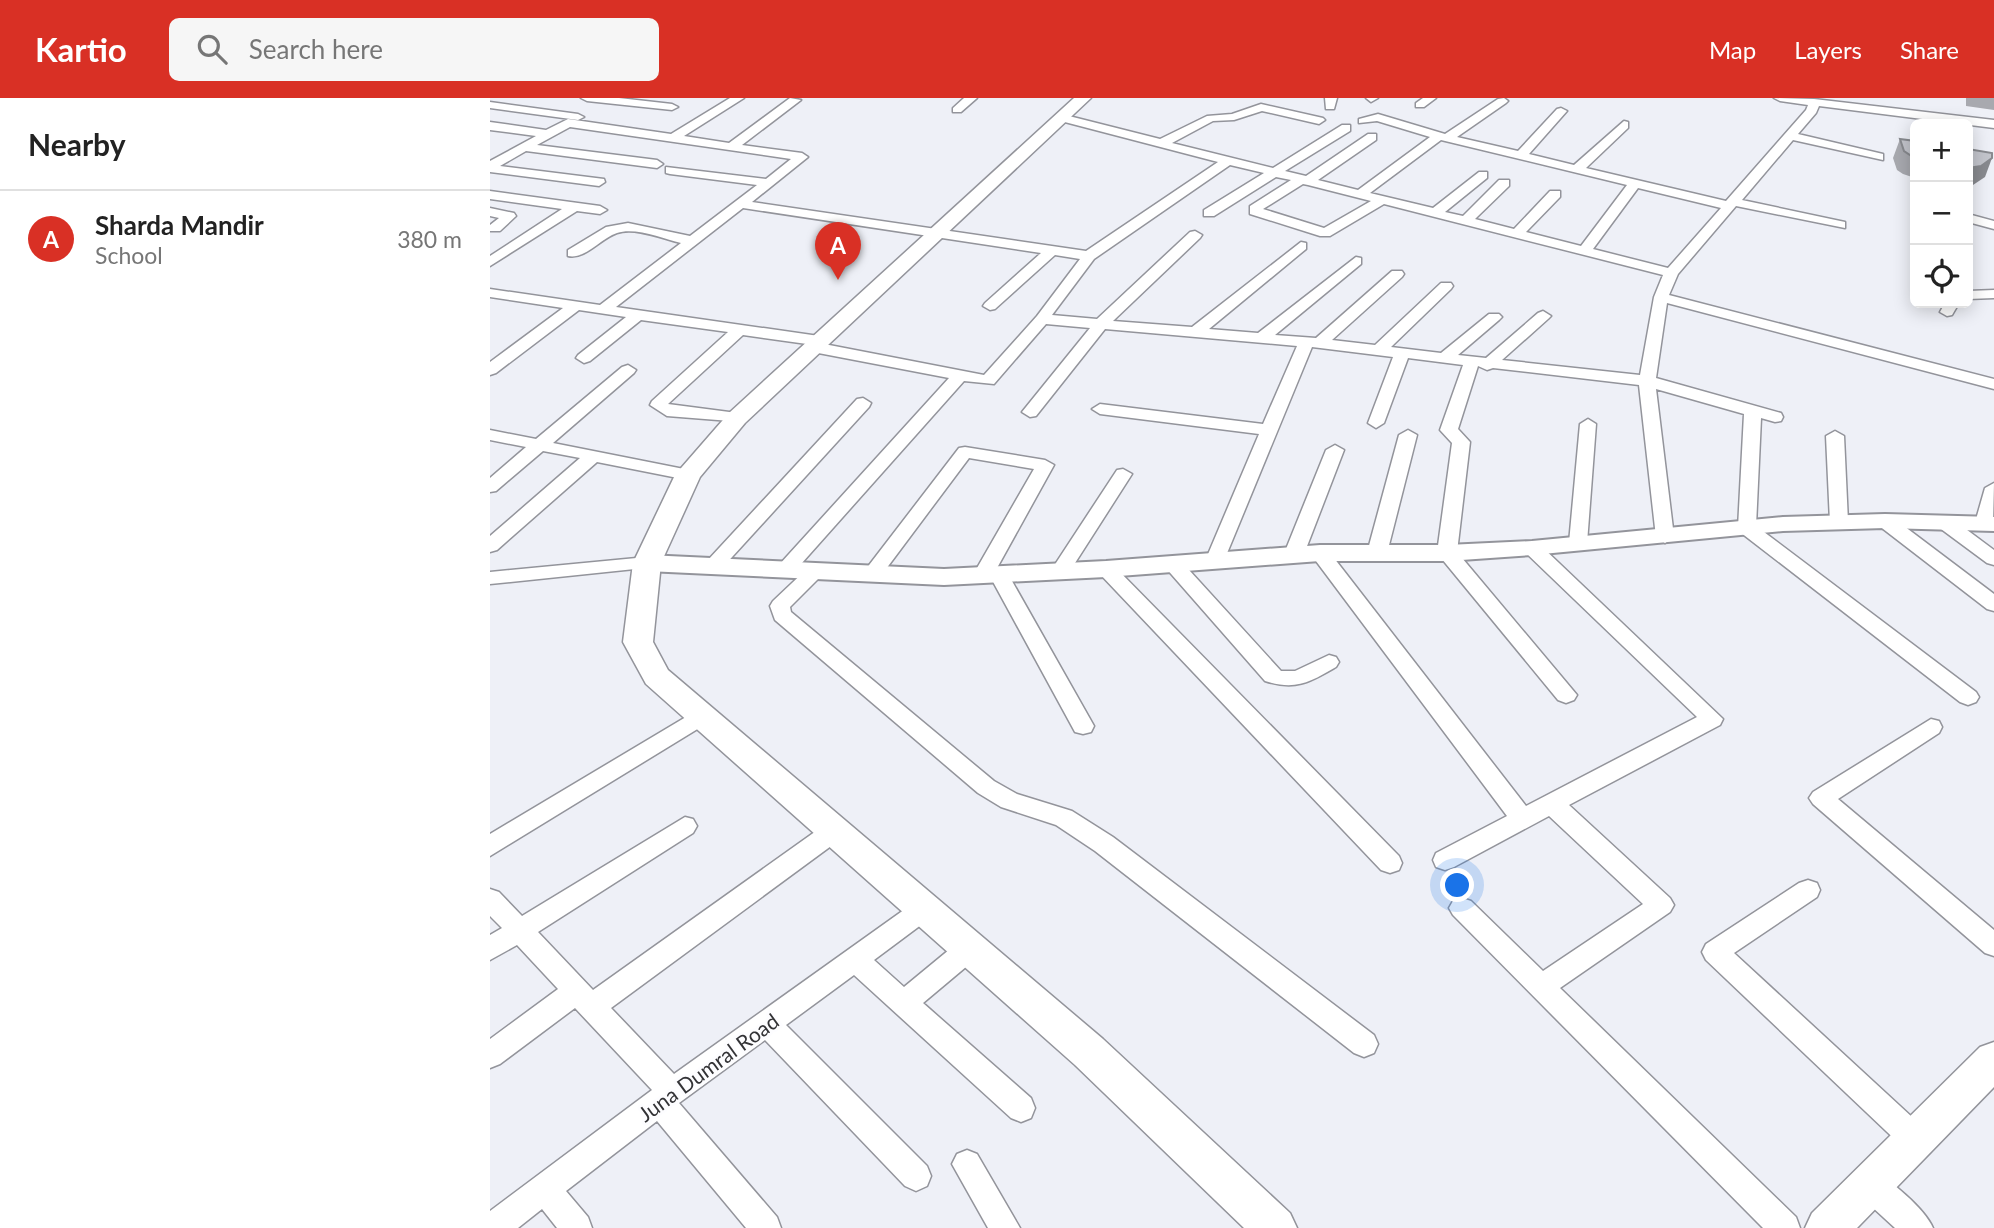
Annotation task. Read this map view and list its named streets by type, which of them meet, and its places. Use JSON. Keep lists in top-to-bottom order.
{
  "streets": {
    "street": ["Juna Dumral Road"]
  },
  "page": {
    "header": "Kartio",
    "search": "Search here",
    "nav": ["Map", "Layers", "Share"],
    "heading": "Nearby",
    "map_buttons": ["+", "−"],
    "list": [
      {
        "mark": "A",
        "name": "Sharda Mandir",
        "note": "School",
        "value": "380 m"
      }
    ],
    "pins": "A"
  }
}
